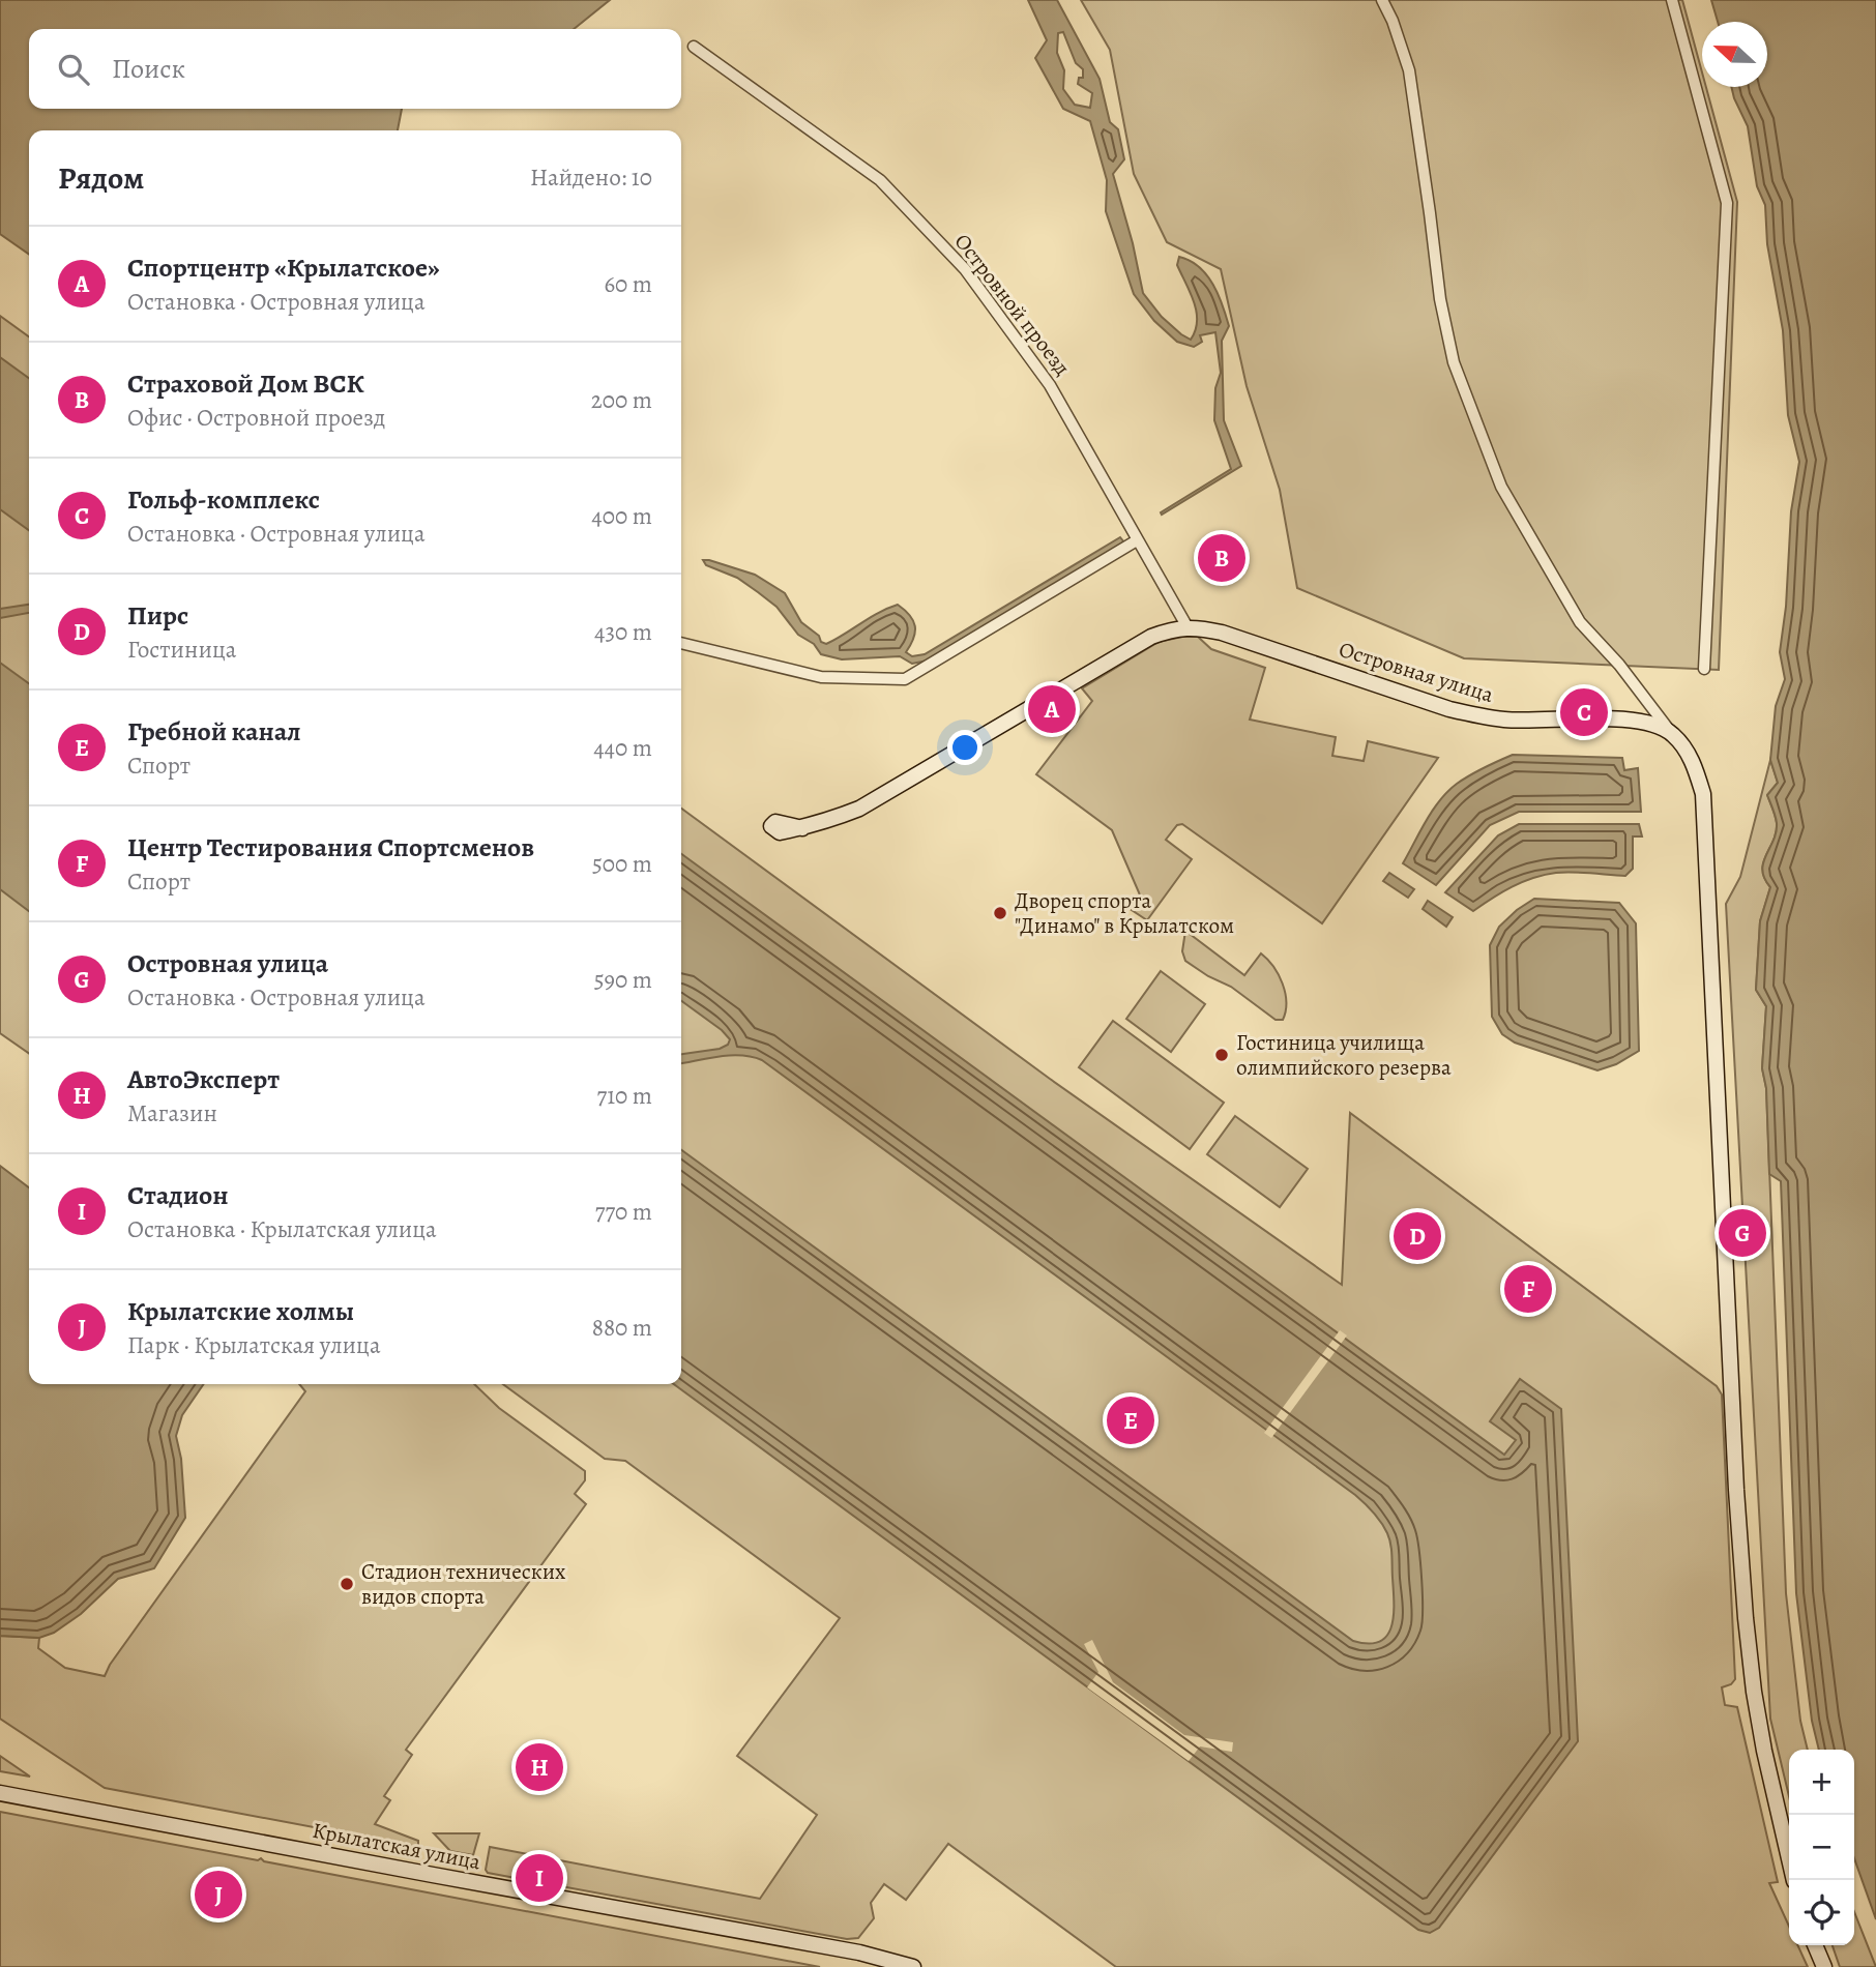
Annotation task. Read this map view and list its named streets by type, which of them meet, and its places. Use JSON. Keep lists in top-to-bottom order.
{
  "streets": {
    "street": ["Островной проезд", "Островная улица", "Крылатская улица"]
  },
  "crossings": [
    ["Островной проезд", "Островная улица"]
  ],
  "places": ["Дворец спорта \"Динамо\" в Крылатском", "Гостиница училища олимпийского резерва", "Стадион технических видов спорта"],
  "north": "left",
  "page": {
    "search": "Поиск",
    "heading": ["Рядом", "Найдено: 10"],
    "list": [
      {
        "mark": "A",
        "name": "Спортцентр «Крылатское»",
        "note": "Остановка · Островная улица",
        "value": "60 m"
      },
      {
        "mark": "B",
        "name": "Страховой Дом ВСК",
        "note": "Офис · Островной проезд",
        "value": "200 m"
      },
      {
        "mark": "C",
        "name": "Гольф-комплекс",
        "note": "Остановка · Островная улица",
        "value": "400 m"
      },
      {
        "mark": "D",
        "name": "Пирс",
        "note": "Гостиница",
        "value": "430 m"
      },
      {
        "mark": "E",
        "name": "Гребной канал",
        "note": "Спорт",
        "value": "440 m"
      },
      {
        "mark": "F",
        "name": "Центр Тестирования Спортсменов",
        "note": "Спорт",
        "value": "500 m"
      },
      {
        "mark": "G",
        "name": "Островная улица",
        "note": "Остановка · Островная улица",
        "value": "590 m"
      },
      {
        "mark": "H",
        "name": "АвтоЭксперт",
        "note": "Магазин",
        "value": "710 m"
      },
      {
        "mark": "I",
        "name": "Стадион",
        "note": "Остановка · Крылатская улица",
        "value": "770 m"
      },
      {
        "mark": "J",
        "name": "Крылатские холмы",
        "note": "Парк · Крылатская улица",
        "value": "880 m"
      }
    ],
    "pins": [
      "B",
      "A",
      "C",
      "G",
      "D",
      "F",
      "E",
      "H",
      "I",
      "J"
    ],
    "map_buttons": ["+", "−"]
  }
}
